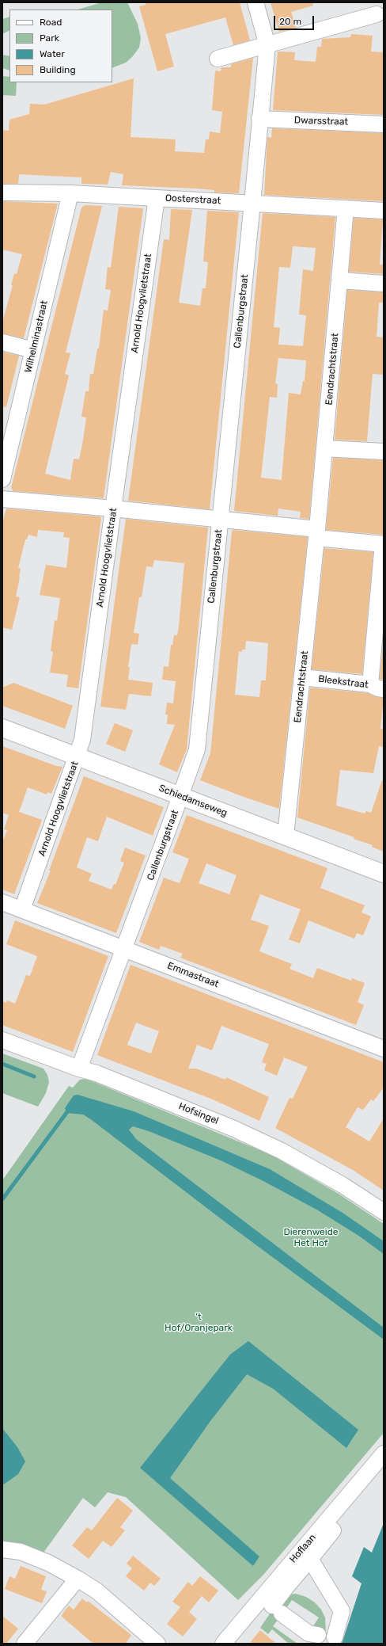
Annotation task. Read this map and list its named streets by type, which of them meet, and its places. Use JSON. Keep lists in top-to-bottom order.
{
  "streets": {
    "street": [
      "Dwarsstraat",
      "Oosterstraat",
      "Arnold Hoogvlietstraat",
      "Callenburgstraat",
      "Wilhelminastraat",
      "Eendrachtstraat",
      "Bleekstraat",
      "Schiedamseweg",
      "Emmastraat",
      "Hofsingel",
      "Hoflaan"
    ]
  },
  "crossings": [
    ["Dwarsstraat", "Callenburgstraat"],
    ["Oosterstraat", "Arnold Hoogvlietstraat"],
    ["Oosterstraat", "Callenburgstraat"],
    ["Oosterstraat", "Wilhelminastraat"],
    ["Oosterstraat", "Eendrachtstraat"],
    ["Arnold Hoogvlietstraat", "Schiedamseweg"],
    ["Arnold Hoogvlietstraat", "Emmastraat"],
    ["Callenburgstraat", "Schiedamseweg"],
    ["Callenburgstraat", "Emmastraat"],
    ["Callenburgstraat", "Hofsingel"],
    ["Eendrachtstraat", "Bleekstraat"],
    ["Eendrachtstraat", "Schiedamseweg"]
  ],
  "parks": ["Dierenweide Het Hof", "'t Hof/Oranjepark"],
  "legend": [
    "Road",
    "Park",
    "Water",
    "Building"
  ],
  "scale_bar": "20 m"
}
